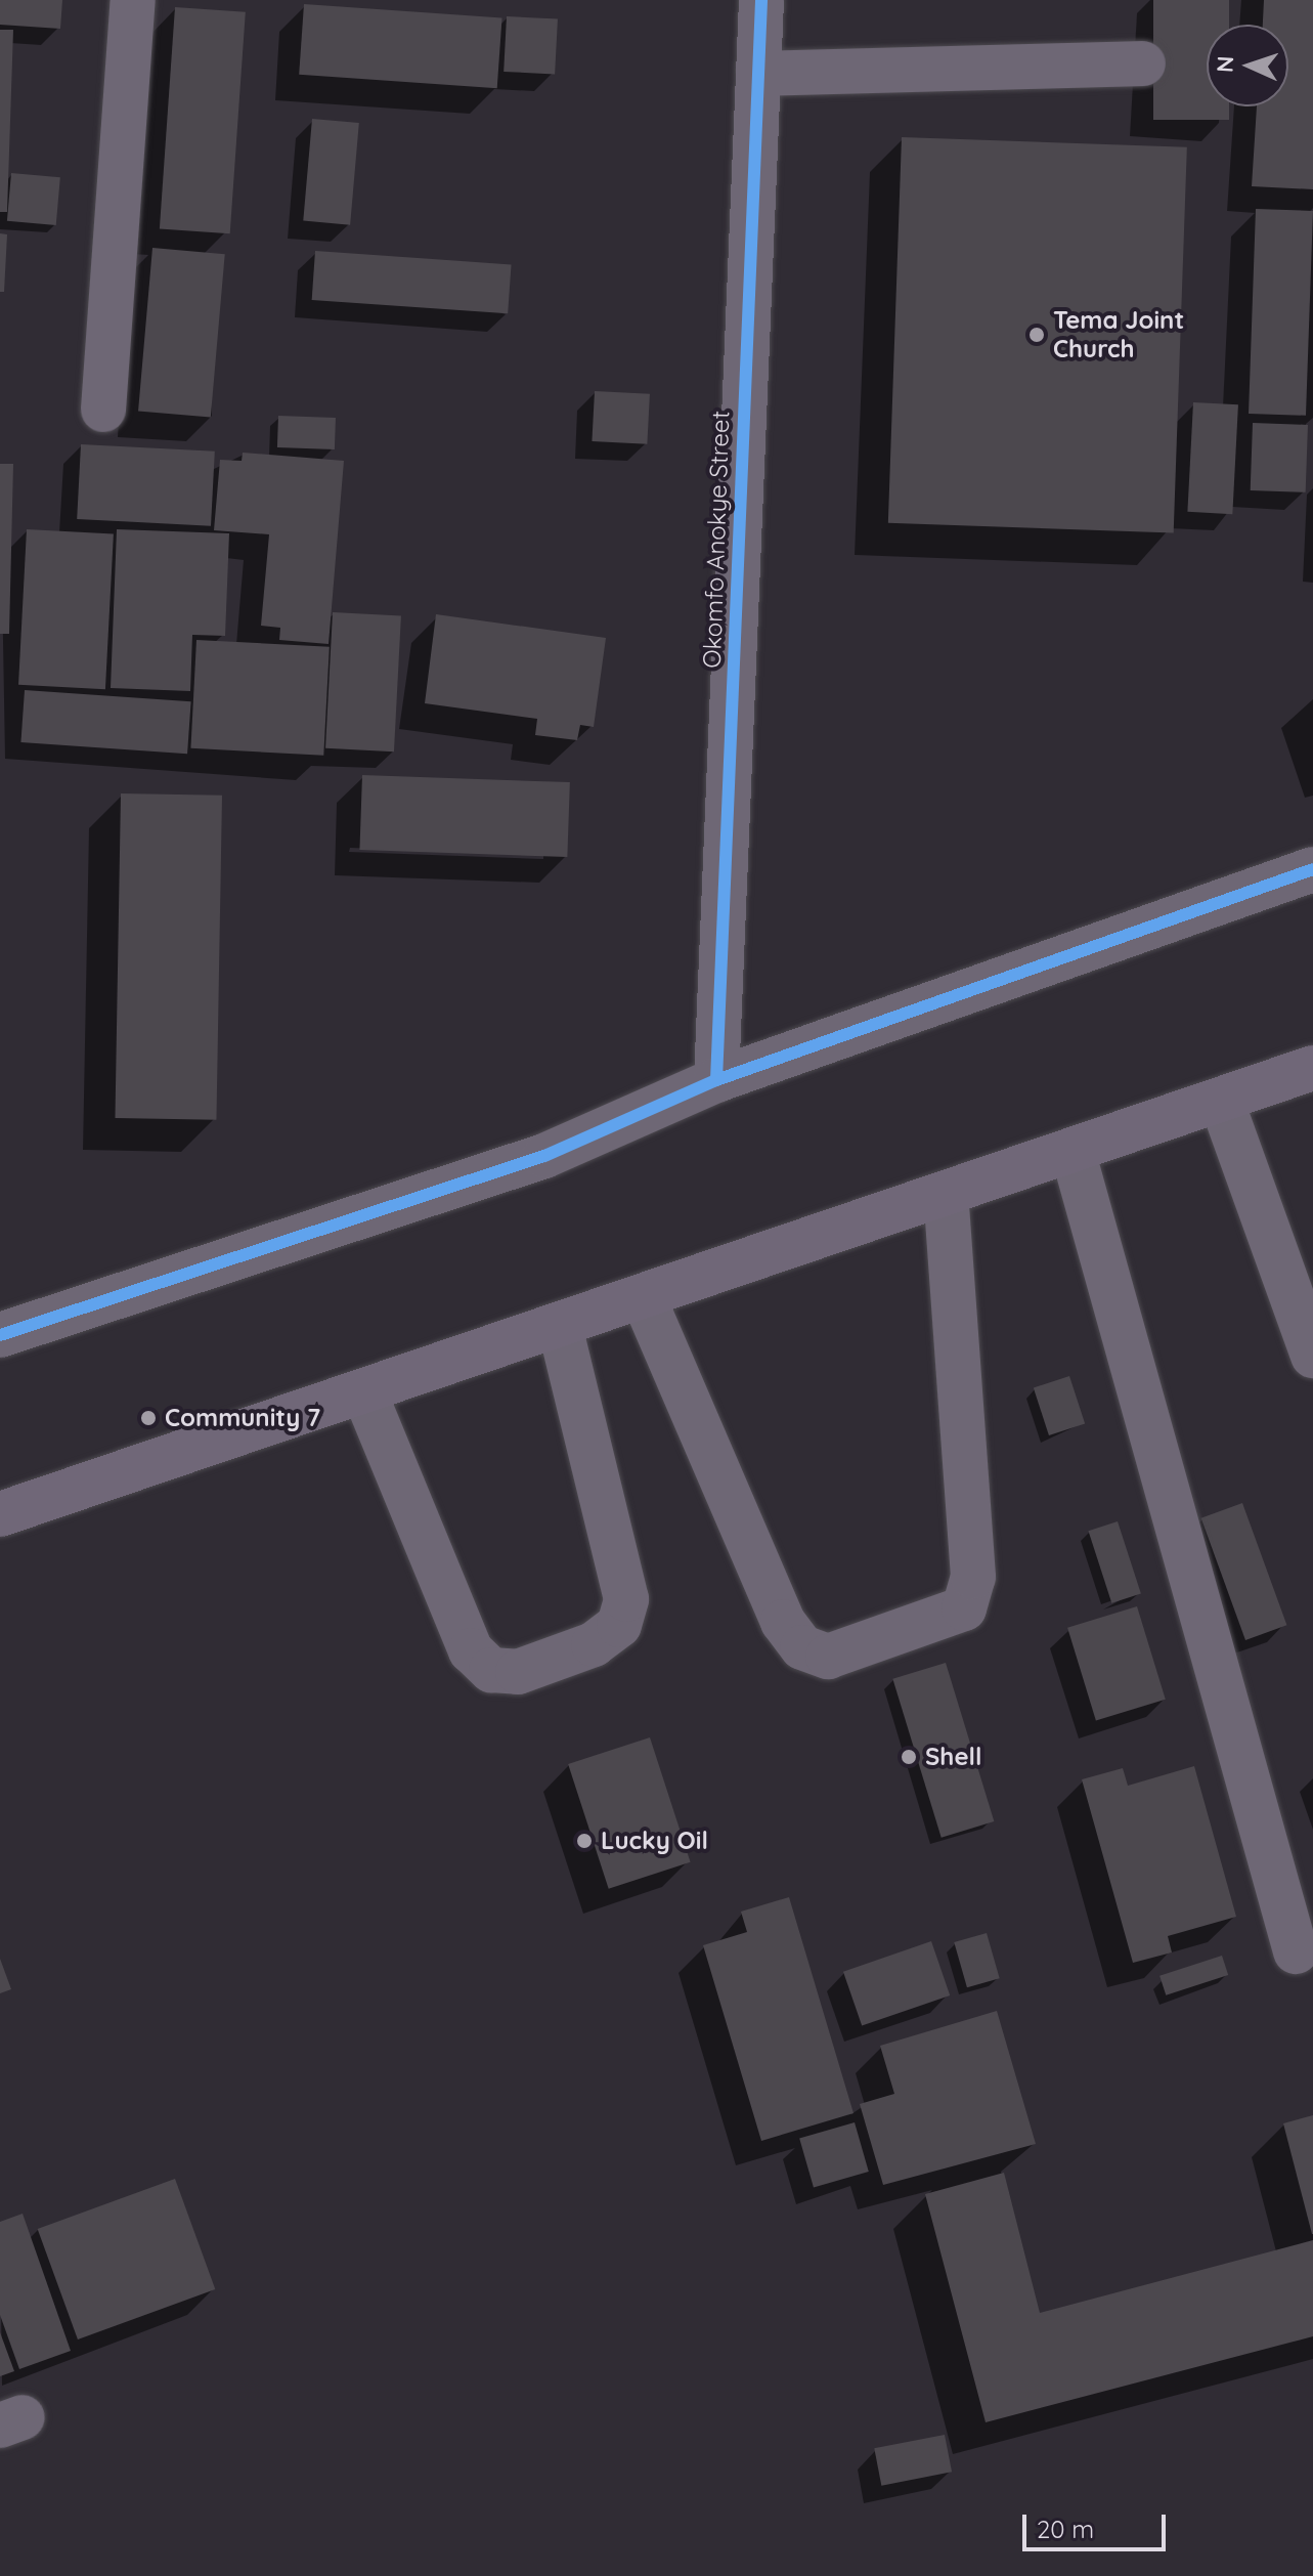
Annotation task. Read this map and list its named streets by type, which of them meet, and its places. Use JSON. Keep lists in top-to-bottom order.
{
  "streets": {
    "street": ["Okomfo Anokye Street"]
  },
  "places": [
    "Tema Joint Church",
    "Community 7",
    "Shell",
    "Lucky Oil"
  ],
  "scale_bar": "20 m",
  "north": "left"
}
